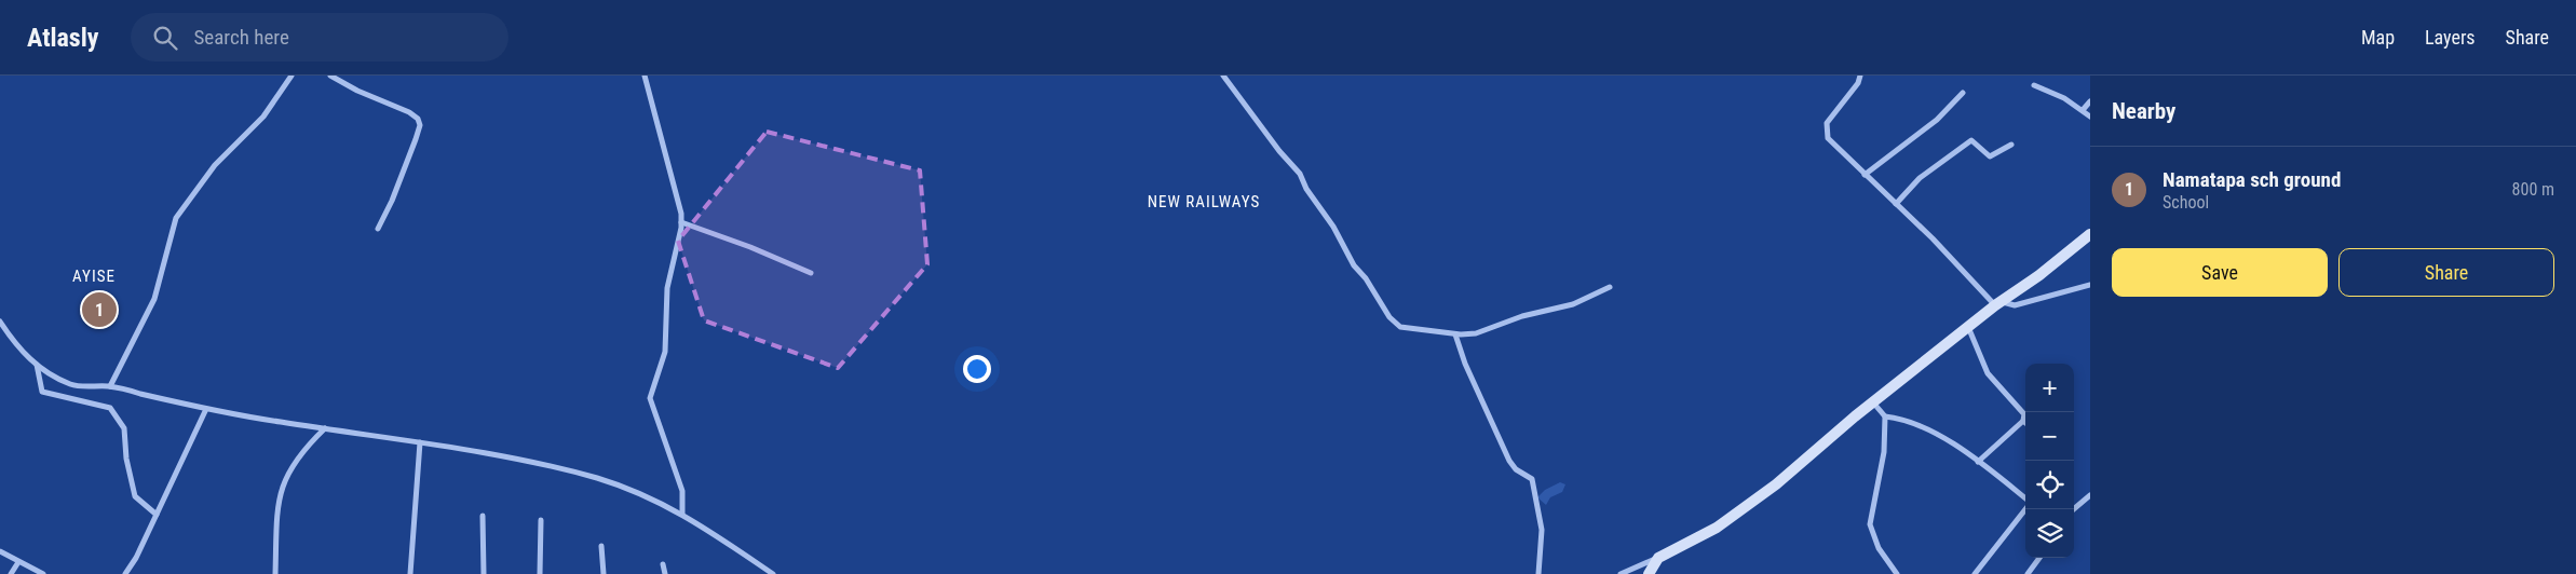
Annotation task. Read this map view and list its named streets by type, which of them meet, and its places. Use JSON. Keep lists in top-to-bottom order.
{
  "districts": ["NEW RAILWAYS", "AYISE"],
  "page": {
    "header": "Atlasly",
    "search": "Search here",
    "nav": ["Map", "Layers", "Share"],
    "heading": "Nearby",
    "list": [
      {
        "mark": "1",
        "name": "Namatapa sch ground",
        "note": "School",
        "value": "800 m"
      }
    ],
    "buttons": ["Save", "Share"],
    "pins": "1",
    "map_buttons": ["+", "−"]
  }
}
